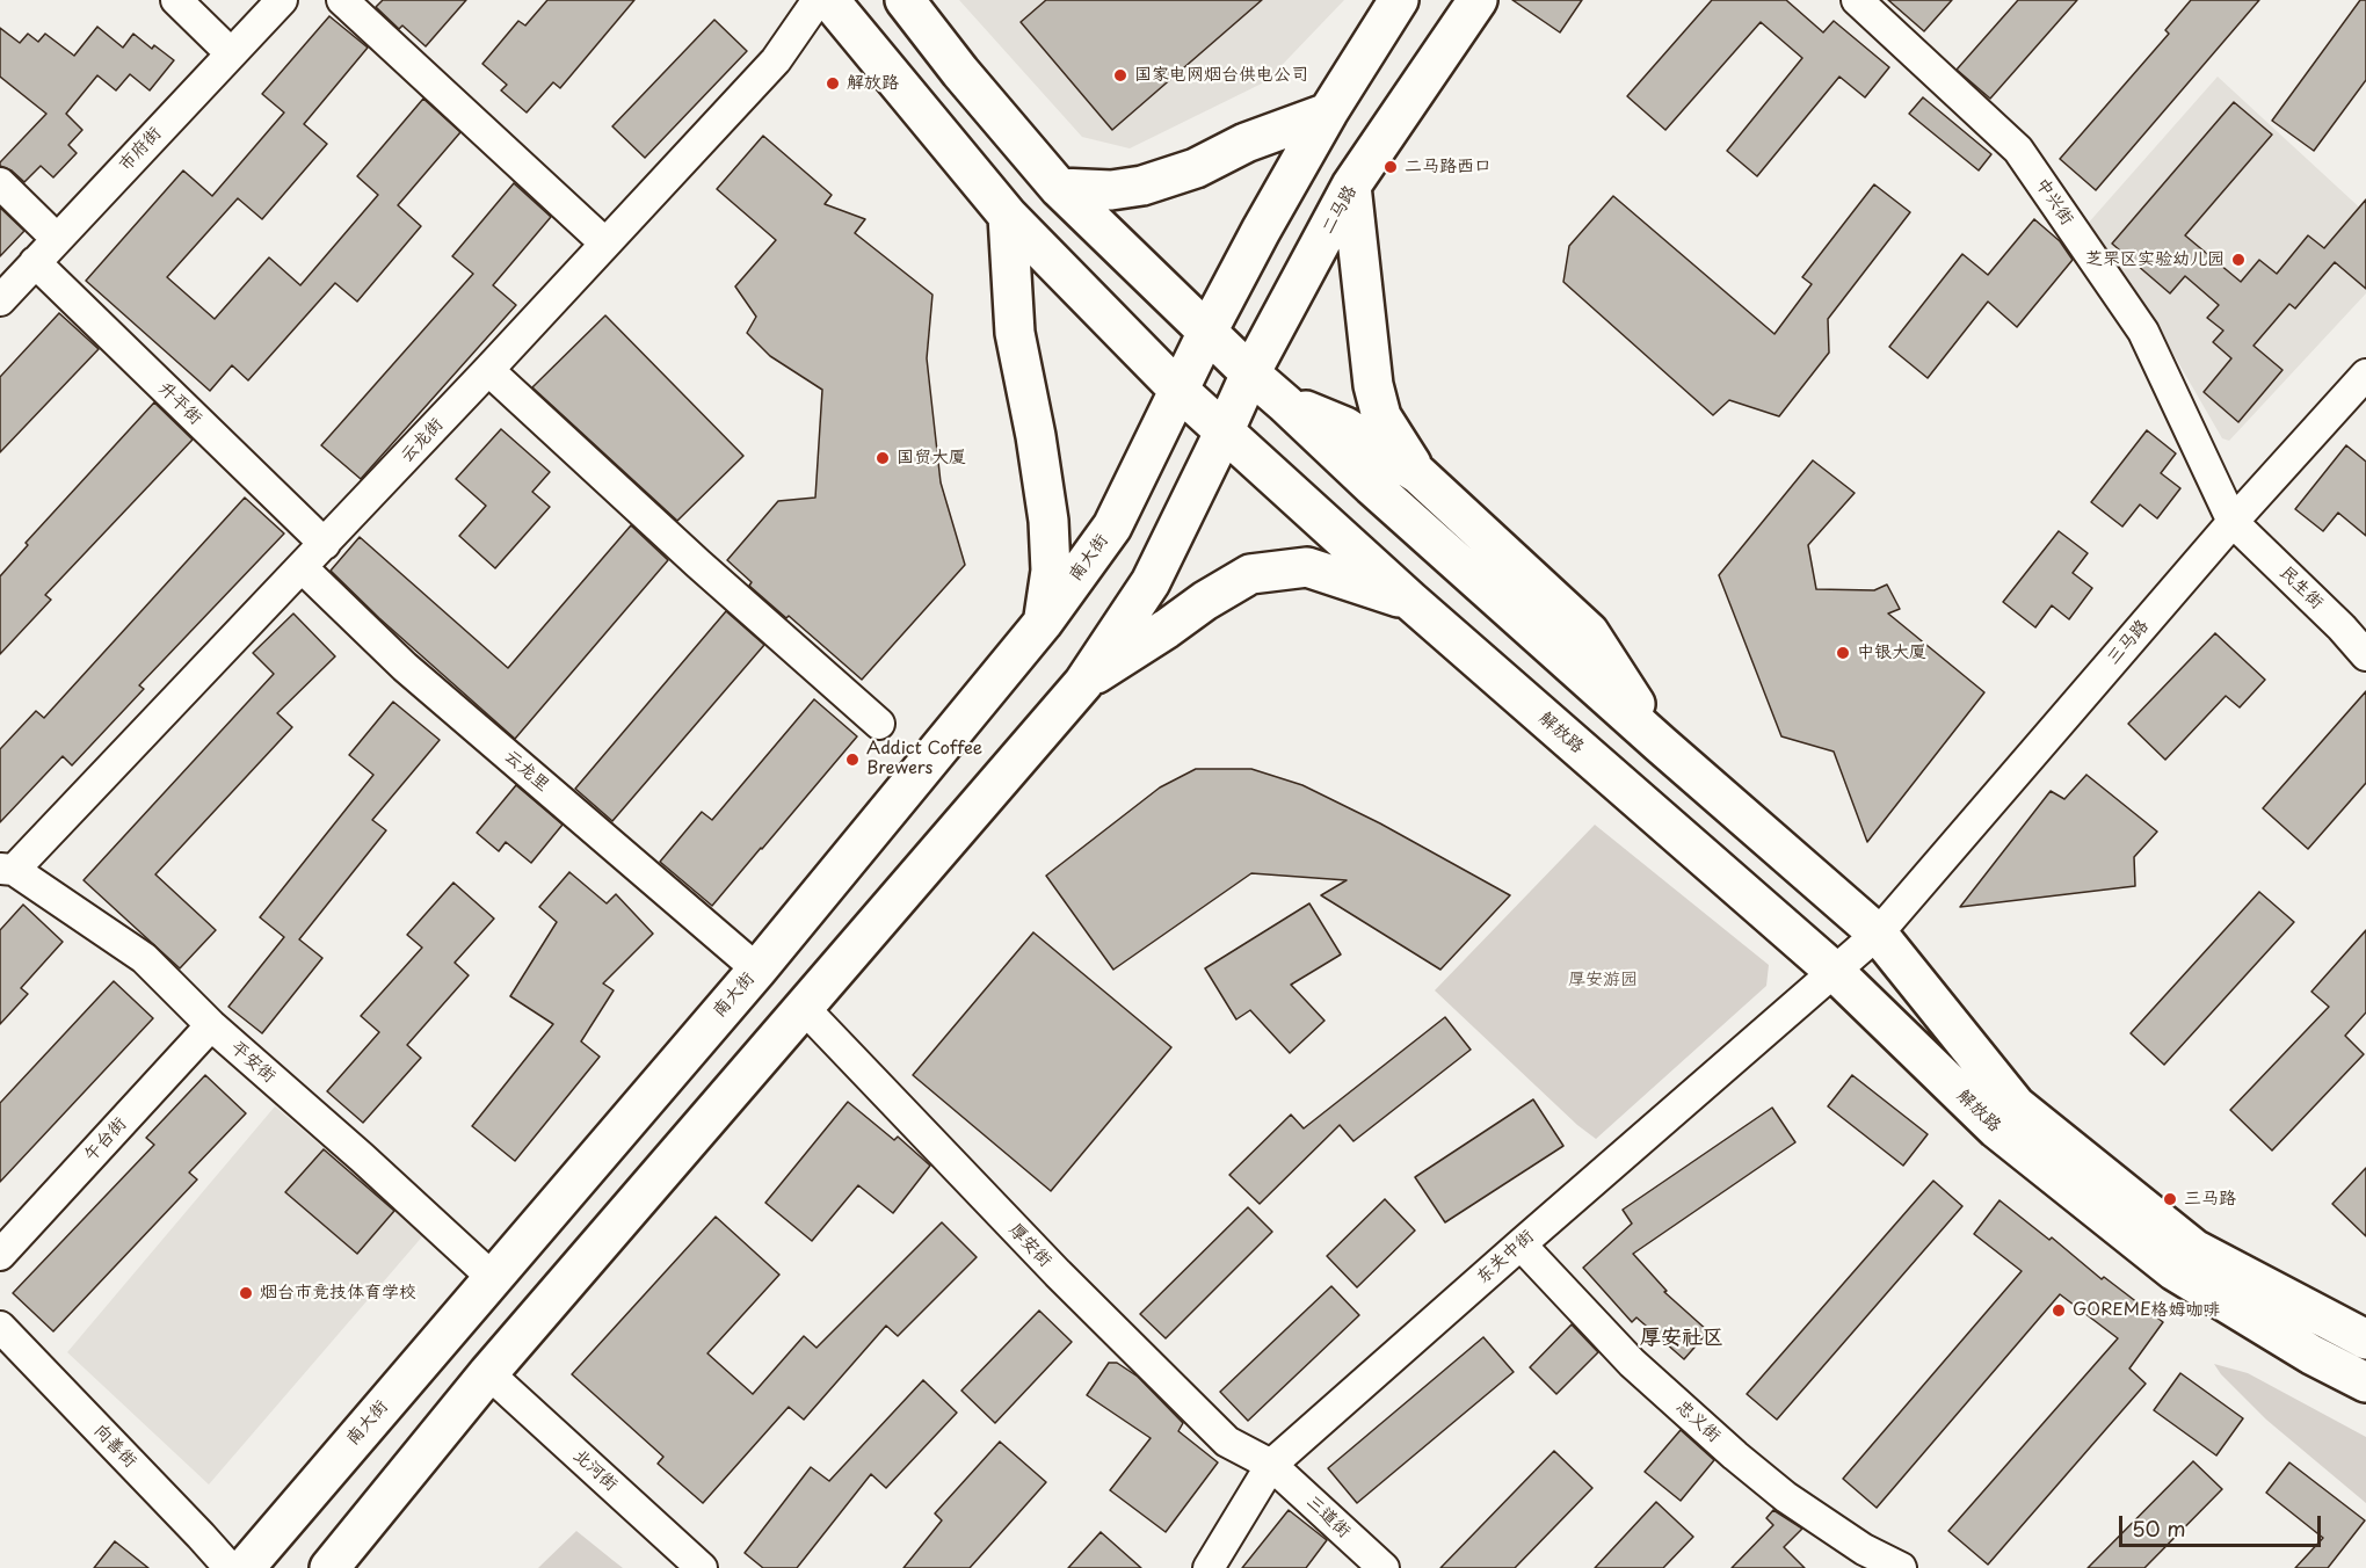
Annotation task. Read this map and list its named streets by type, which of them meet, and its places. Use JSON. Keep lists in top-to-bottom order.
{
  "streets": {
    "main road": ["二马路", "南大街", "解放路"],
    "street": [
      "市府街",
      "中兴街",
      "升平街",
      "云龙街",
      "民生街",
      "三马路",
      "云龙里",
      "平安街",
      "午台街",
      "厚安街",
      "东关中街",
      "忠义街",
      "向善街",
      "北河街",
      "三道街"
    ]
  },
  "crossings": [
    ["市府街", "升平街"],
    ["中兴街", "民生街"],
    ["中兴街", "三马路"],
    ["二马路", "解放路"],
    ["升平街", "云龙街"],
    ["云龙街", "云龙里"],
    ["云龙街", "平安街"],
    ["南大街", "解放路"],
    ["南大街", "云龙里"],
    ["南大街", "平安街"],
    ["民生街", "三马路"],
    ["三马路", "解放路"],
    ["三马路", "东关中街"],
    ["解放路", "东关中街"],
    ["平安街", "午台街"],
    ["厚安街", "东关中街"],
    ["厚安街", "三道街"],
    ["东关中街", "忠义街"],
    ["东关中街", "三道街"]
  ],
  "districts": ["厚安社区"],
  "parks": ["厚安游园"],
  "places": [
    "国家电网烟台供电公司",
    "解放路",
    "二马路西口",
    "芝罘区实验幼儿园",
    "国贸大厦",
    "中银大厦",
    "Addict Coffee Brewers",
    "三马路",
    "烟台市竞技体育学校",
    "GOREME格姆咖啡"
  ],
  "scale_bar": "50 m"
}
